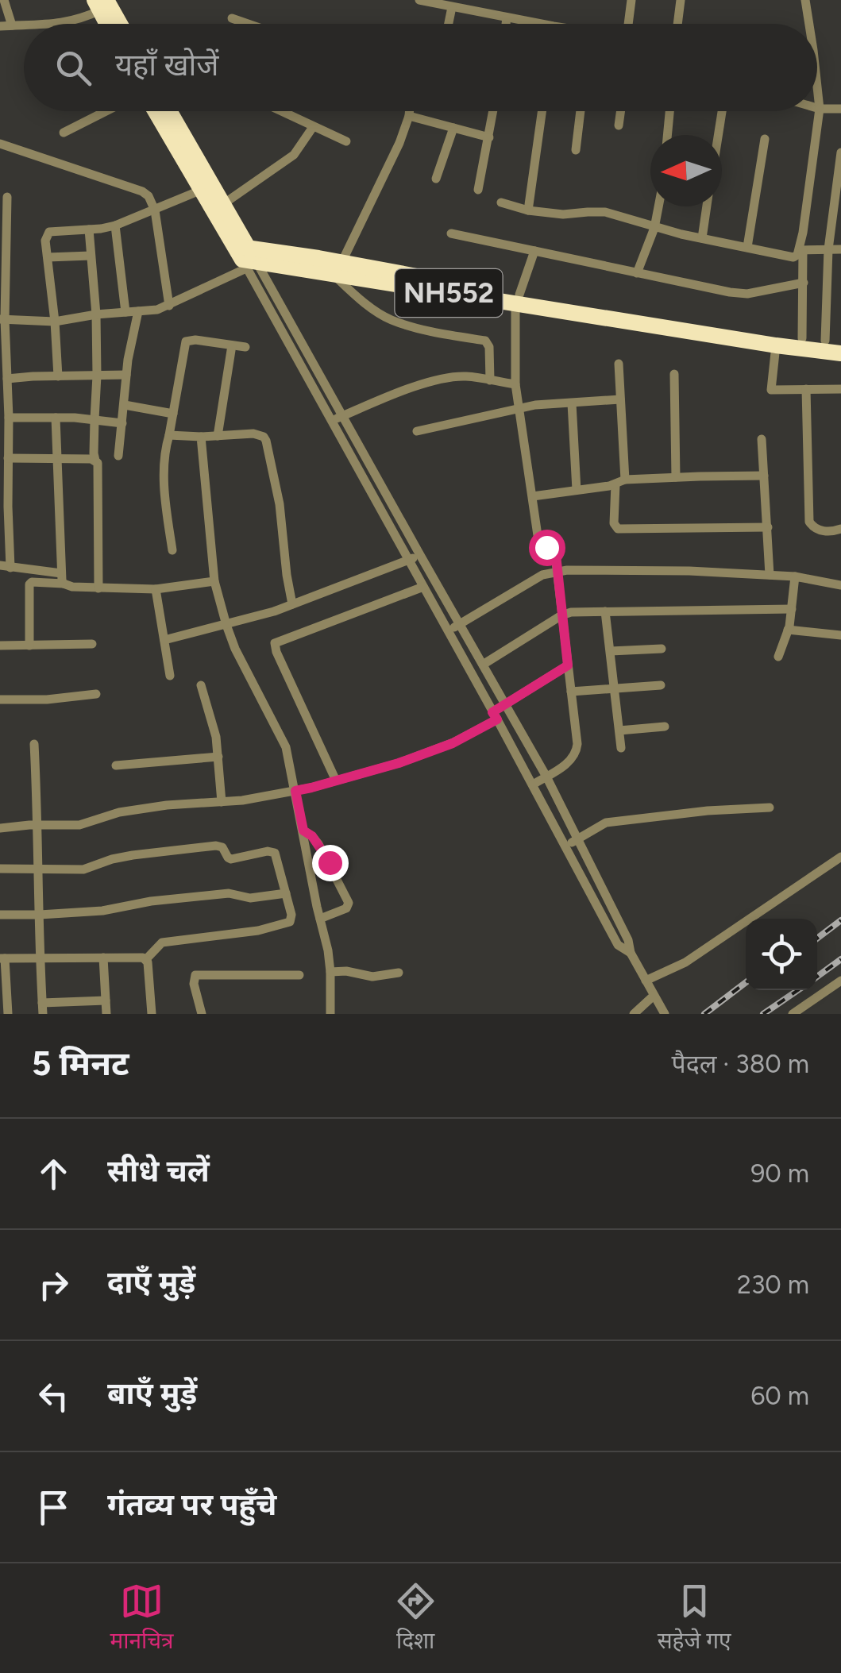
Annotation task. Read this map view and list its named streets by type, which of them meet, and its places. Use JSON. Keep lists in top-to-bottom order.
{
  "streets": {
    "highway": ["NH552"]
  },
  "north": "left",
  "page": {
    "search": "यहाँ खोजें",
    "heading": ["5 मिनट", "पैदल · 380 m"],
    "list": [
      ["सीधे चलें", "90 m"],
      ["दाएँ मुड़ें", "230 m"],
      ["बाएँ मुड़ें", "60 m"],
      "गंतव्य पर पहुँचे"
    ],
    "nav": ["मानचित्र", "दिशा", "सहेजे गए"]
  }
}
